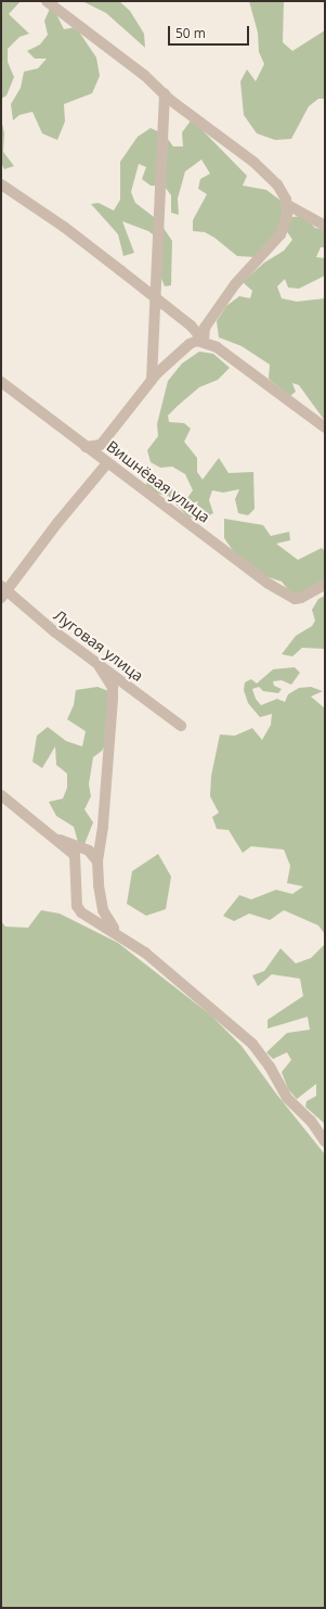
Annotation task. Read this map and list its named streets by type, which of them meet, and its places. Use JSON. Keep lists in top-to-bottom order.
{
  "streets": {
    "street": ["Вишнёвая улица", "Луговая улица"]
  },
  "scale_bar": "50 m"
}
